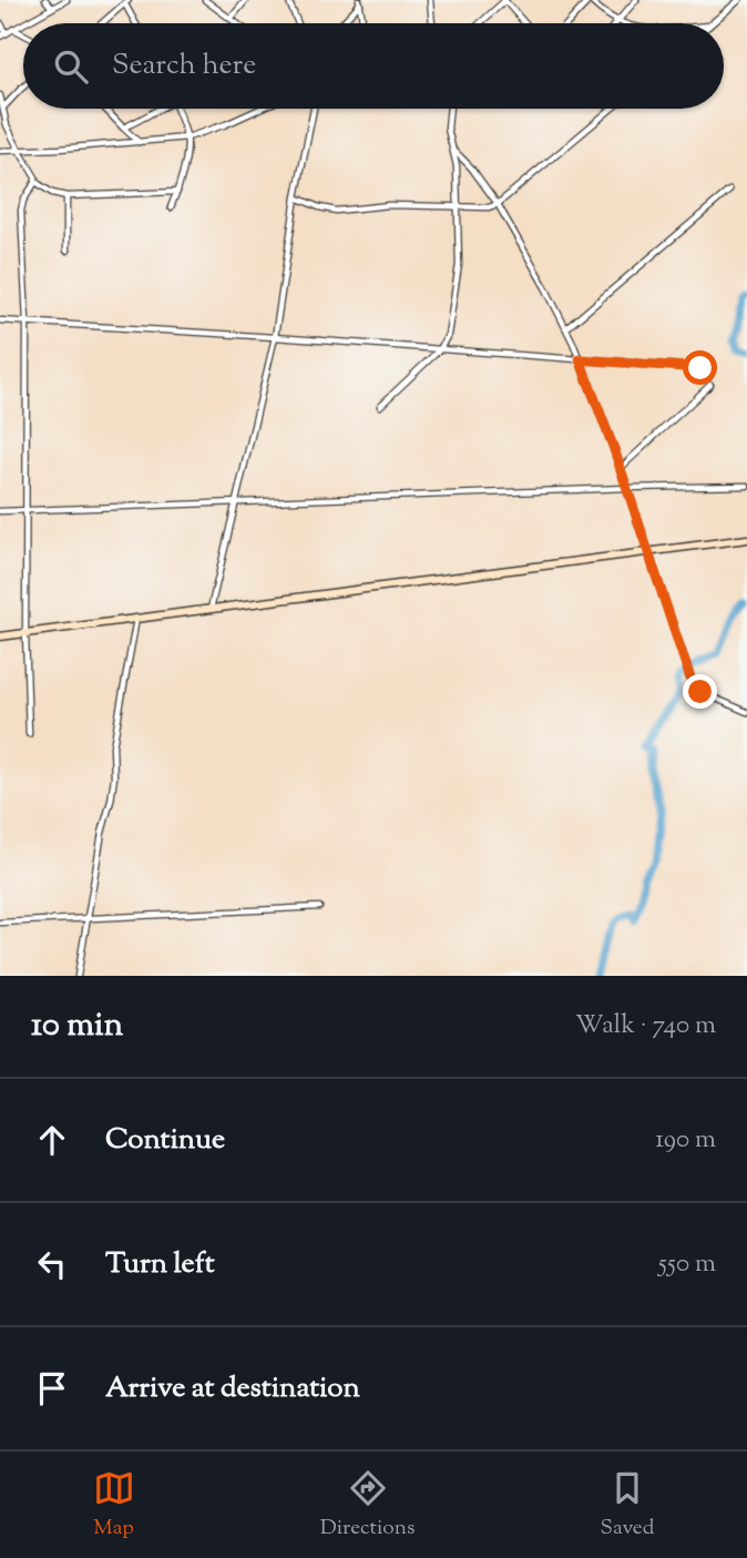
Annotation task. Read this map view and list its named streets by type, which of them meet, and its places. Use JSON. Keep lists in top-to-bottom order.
{
  "page": {
    "search": "Search here",
    "heading": ["10 min", "Walk · 740 m"],
    "list": [
      ["Continue", "190 m"],
      ["Turn left", "550 m"],
      "Arrive at destination"
    ],
    "nav": ["Map", "Directions", "Saved"]
  }
}
